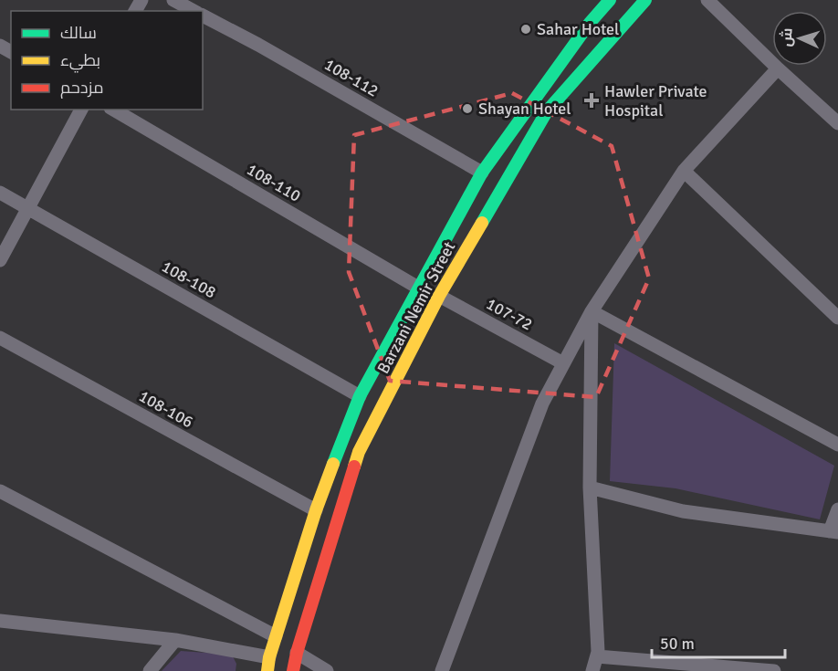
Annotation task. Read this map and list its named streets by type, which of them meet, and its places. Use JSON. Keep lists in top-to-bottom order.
{
  "streets": {
    "main road": ["Barzani Nemir Street"],
    "street": [
      "108-112",
      "108-110",
      "108-108",
      "107-72",
      "108-106"
    ]
  },
  "crossings": [
    ["108-112", "Barzani Nemir Street"],
    ["108-110", "Barzani Nemir Street"],
    ["108-108", "Barzani Nemir Street"],
    ["Barzani Nemir Street", "107-72"],
    ["Barzani Nemir Street", "108-106"]
  ],
  "places": {
    "other": ["Sahar Hotel", "Shayan Hotel"],
    "health": ["Hawler Private Hospital"]
  },
  "legend": ["سالك", "بطيء", "مزدحم"],
  "scale_bar": "50 m",
  "north": "left"
}
